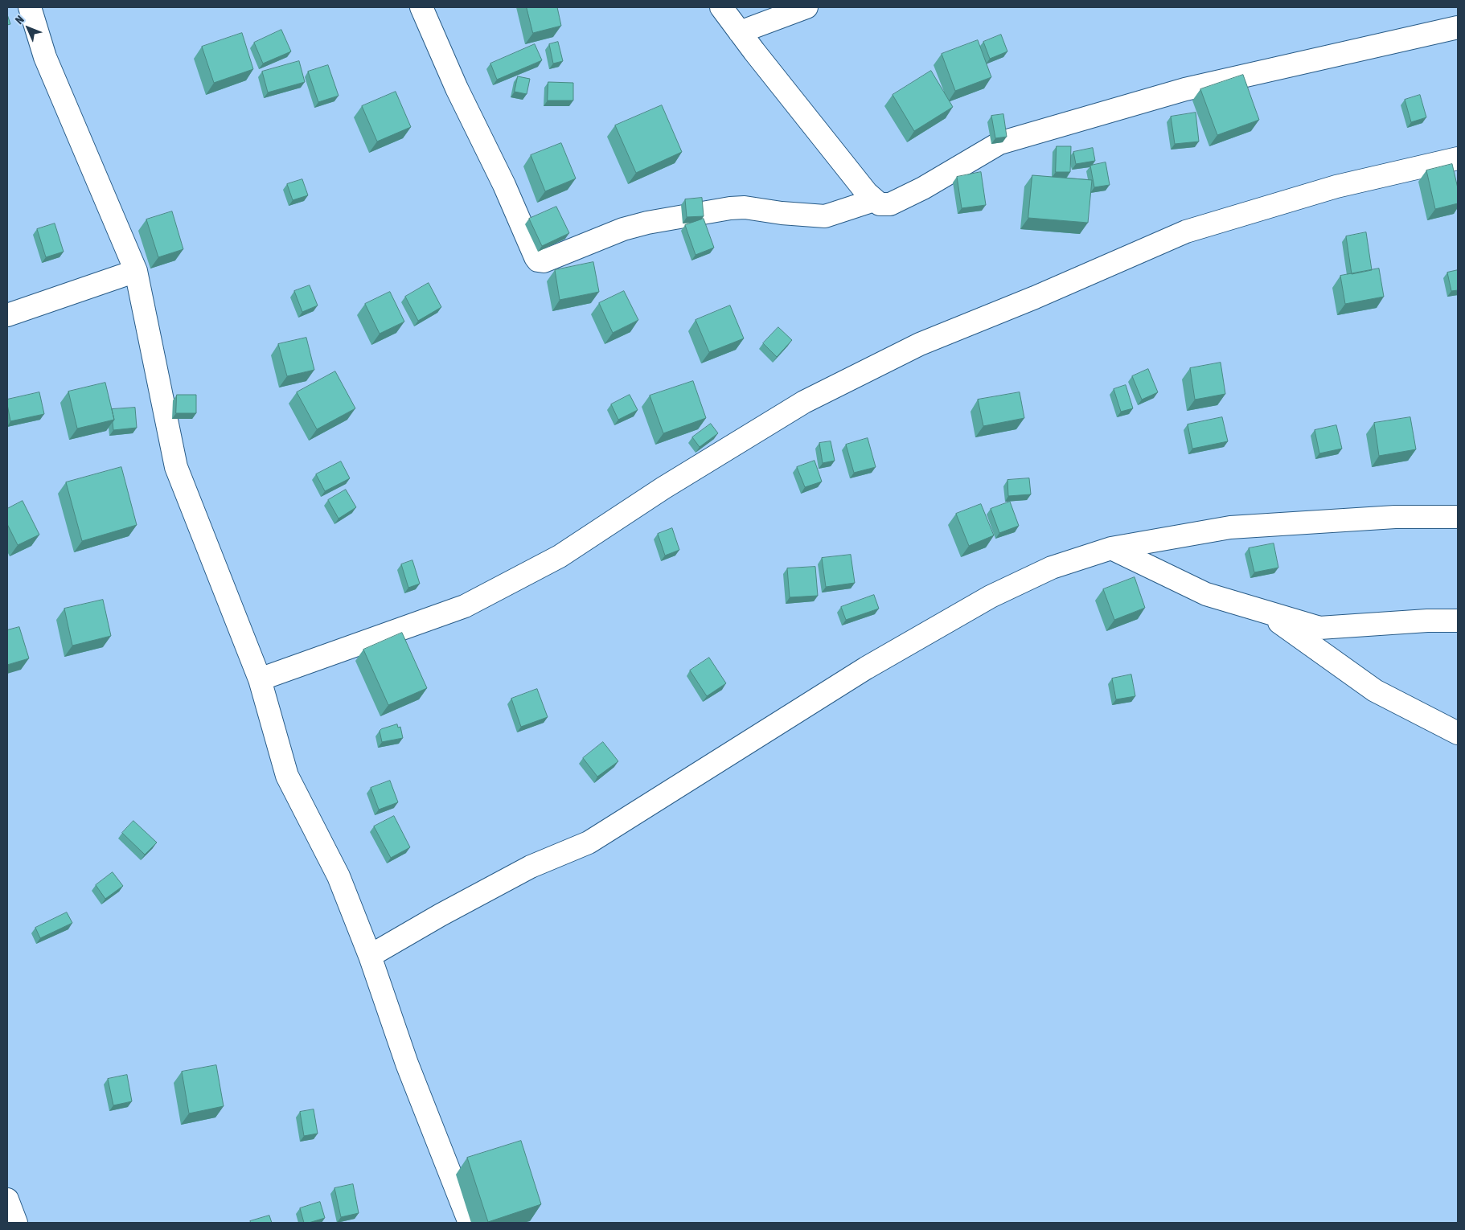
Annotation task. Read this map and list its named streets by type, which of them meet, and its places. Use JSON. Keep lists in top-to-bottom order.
{
  "north": "top left"
}
